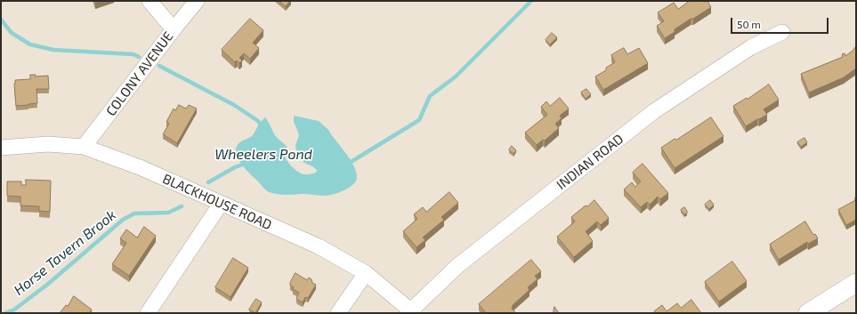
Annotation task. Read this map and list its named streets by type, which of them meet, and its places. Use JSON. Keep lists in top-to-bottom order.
{
  "streets": {
    "street": ["COLONY AVENUE", "INDIAN ROAD", "BLACKHOUSE ROAD"]
  },
  "crossings": [
    ["COLONY AVENUE", "BLACKHOUSE ROAD"],
    ["INDIAN ROAD", "BLACKHOUSE ROAD"]
  ],
  "water": ["Wheelers Pond", "Horse Tavern Brook"],
  "scale_bar": "50 m"
}
